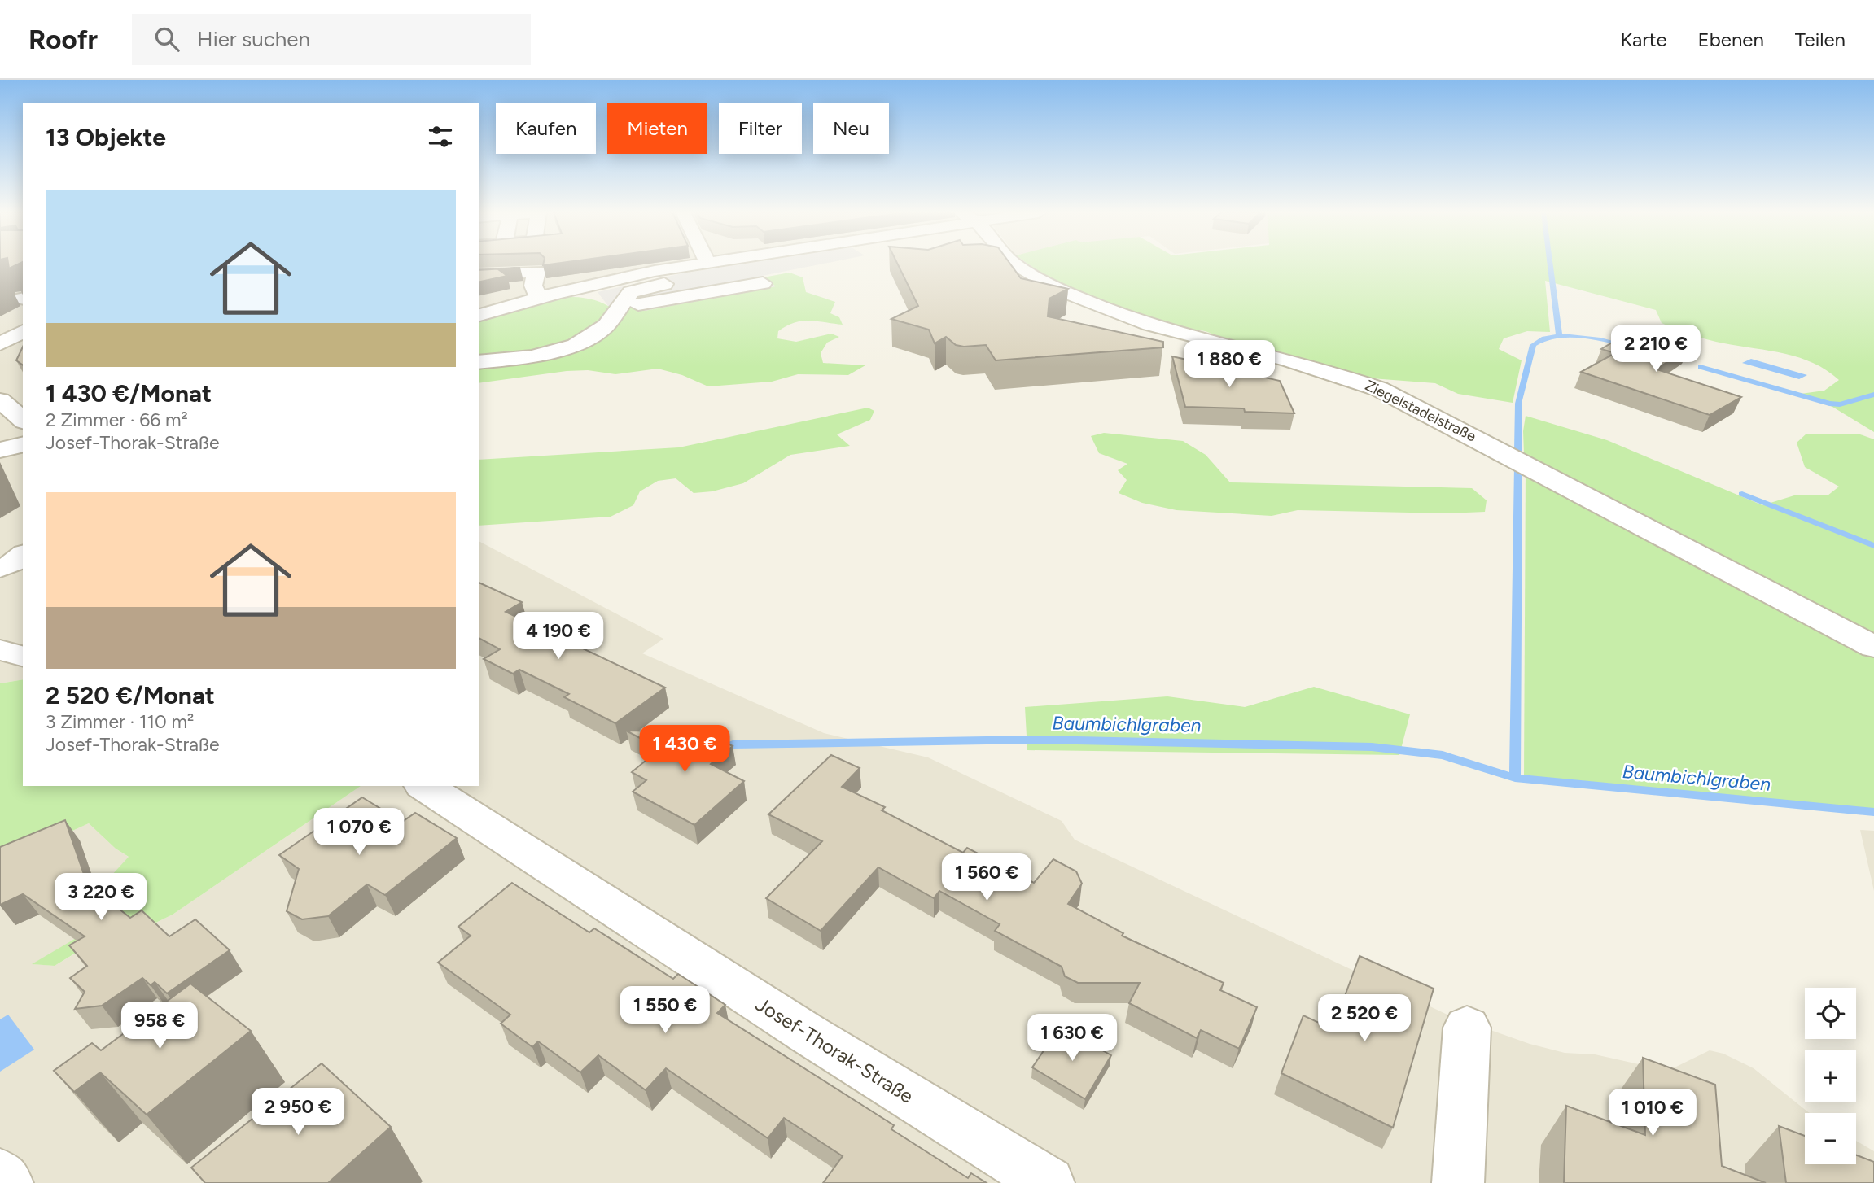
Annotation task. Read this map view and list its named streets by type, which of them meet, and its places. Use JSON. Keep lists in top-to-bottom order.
{
  "streets": {
    "street": ["Ziegelstadelstraße", "Josef-Thorak-Straße"]
  },
  "water": ["Baumbichlgraben"],
  "page": {
    "header": "Roofr",
    "search": "Hier suchen",
    "nav": ["Karte", "Ebenen", "Teilen"],
    "chip": [
      "Kaufen",
      "Mieten",
      "Filter",
      "Neu"
    ],
    "heading": "13 Objekte",
    "list": [
      {
        "name": "1 430 €/Monat",
        "note": "2 Zimmer · 66 m² · Josef-Thorak-Straße"
      },
      {
        "name": "2 520 €/Monat",
        "note": "3 Zimmer · 110 m² · Josef-Thorak-Straße"
      }
    ],
    "price": [
      "2 210 €",
      "1 880 €",
      "4 190 €",
      "1 430 €",
      "1 070 €",
      "1 560 €",
      "3 220 €",
      "1 550 €",
      "2 520 €",
      "958 €",
      "1 630 €",
      "2 950 €",
      "1 010 €"
    ],
    "map_buttons": ["+", "−"]
  }
}
